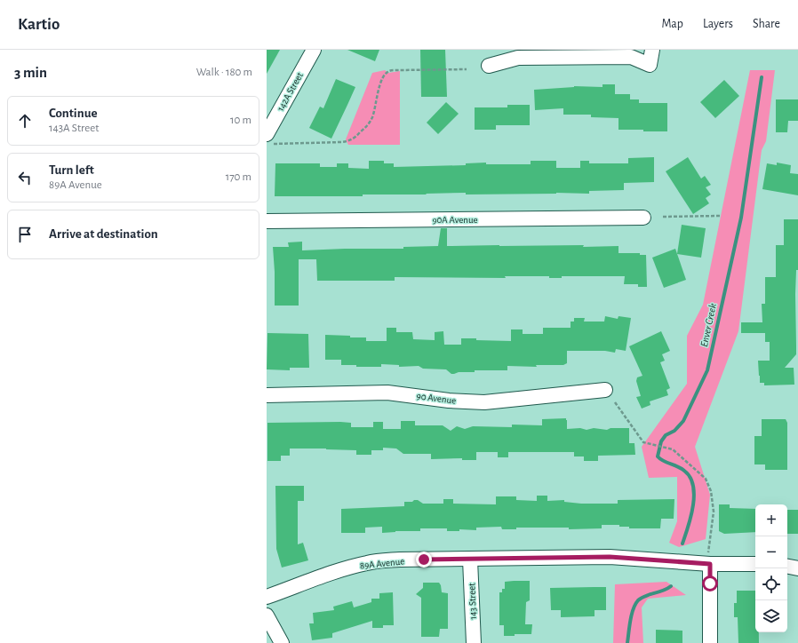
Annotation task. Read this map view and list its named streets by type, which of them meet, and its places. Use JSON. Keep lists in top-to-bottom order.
{
  "streets": {
    "street": [
      "142A Street",
      "90A Avenue",
      "90 Avenue",
      "89A Avenue",
      "143 Street"
    ]
  },
  "crossings": [
    ["89A Avenue", "143 Street"]
  ],
  "water": ["Enver Creek"],
  "page": {
    "header": "Kartio",
    "nav": ["Map", "Layers", "Share"],
    "heading": ["3 min", "Walk · 180 m"],
    "list": [
      ["Continue", "143A Street", "10 m"],
      ["Turn left", "89A Avenue", "170 m"],
      "Arrive at destination"
    ],
    "map_buttons": ["+", "−"]
  }
}
